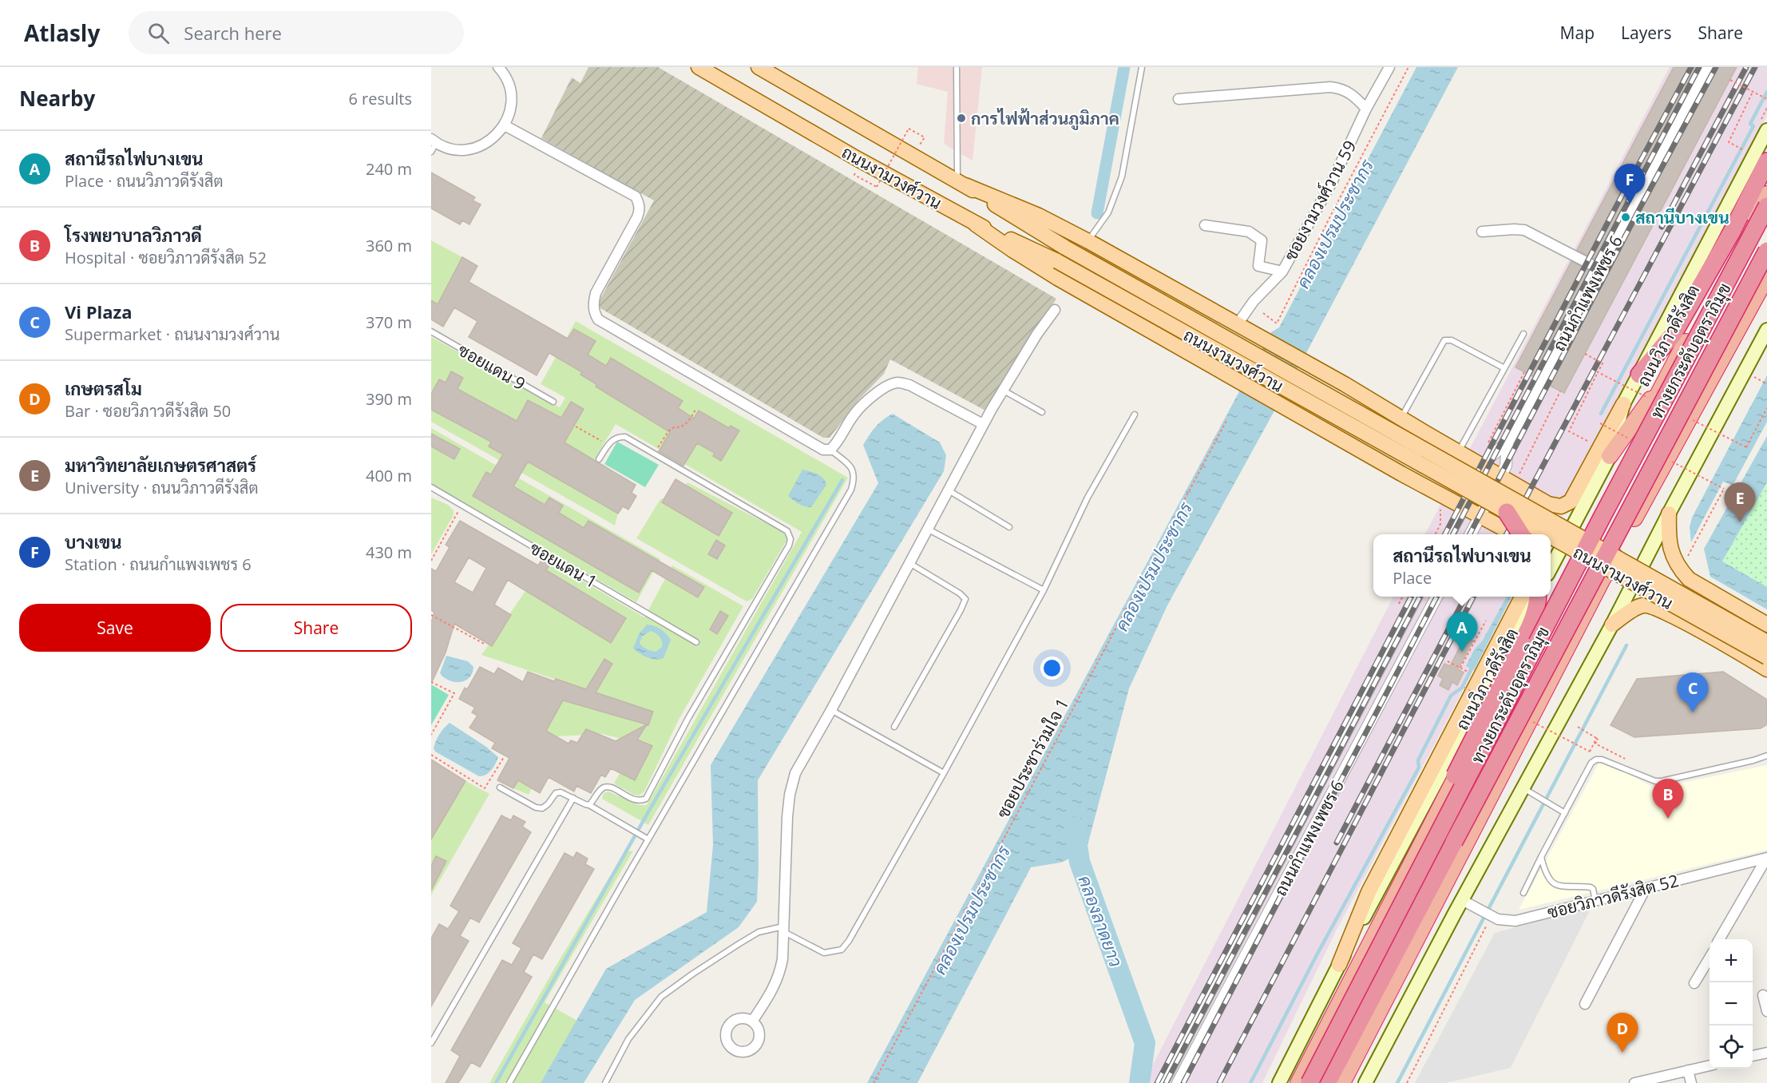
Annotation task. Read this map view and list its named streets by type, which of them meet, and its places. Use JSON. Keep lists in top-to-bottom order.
{
  "streets": {
    "highway": ["ถนนวิภาวดีรังสิต", "ทางยกระดับอุตราภิมุข"],
    "main road": ["ถนนงามวงศ์วาน"],
    "street": ["ซอยงามวงศ์วาน 59", "ถนนกำแพงเพชร 6", "ซอยวิภาวดีรังสิต 52"],
    "lane": ["ซอยแดน 9", "ซอยแดน 1"],
    "path": ["ซอยประชาร่วมใจ 1"]
  },
  "water": ["คลองเปรมประชากร", "คลองลาดยาว"],
  "places": ["การไฟฟ้าส่วนภูมิภาค", "สถานีบางเขน"],
  "page": {
    "header": "Atlasly",
    "search": "Search here",
    "nav": ["Map", "Layers", "Share"],
    "heading": ["Nearby", "6 results"],
    "list": [
      {
        "mark": "A",
        "name": "สถานีรถไฟบางเขน",
        "note": "Place · ถนนวิภาวดีรังสิต",
        "value": "240 m"
      },
      {
        "mark": "B",
        "name": "โรงพยาบาลวิภาวดี",
        "note": "Hospital · ซอยวิภาวดีรังสิต 52",
        "value": "360 m"
      },
      {
        "mark": "C",
        "name": "Vi Plaza",
        "note": "Supermarket · ถนนงามวงศ์วาน",
        "value": "370 m"
      },
      {
        "mark": "D",
        "name": "เกษตรสโม",
        "note": "Bar · ซอยวิภาวดีรังสิต 50",
        "value": "390 m"
      },
      {
        "mark": "E",
        "name": "มหาวิทยาลัยเกษตรศาสตร์",
        "note": "University · ถนนวิภาวดีรังสิต",
        "value": "400 m"
      },
      {
        "mark": "F",
        "name": "บางเขน",
        "note": "Station · ถนนกำแพงเพชร 6",
        "value": "430 m"
      }
    ],
    "pins": [
      "F",
      "E",
      "A",
      "C",
      "B",
      "D"
    ],
    "popup": ["สถานีรถไฟบางเขน", "Place"],
    "buttons": ["Save", "Share"],
    "map_buttons": ["+", "−"]
  }
}
